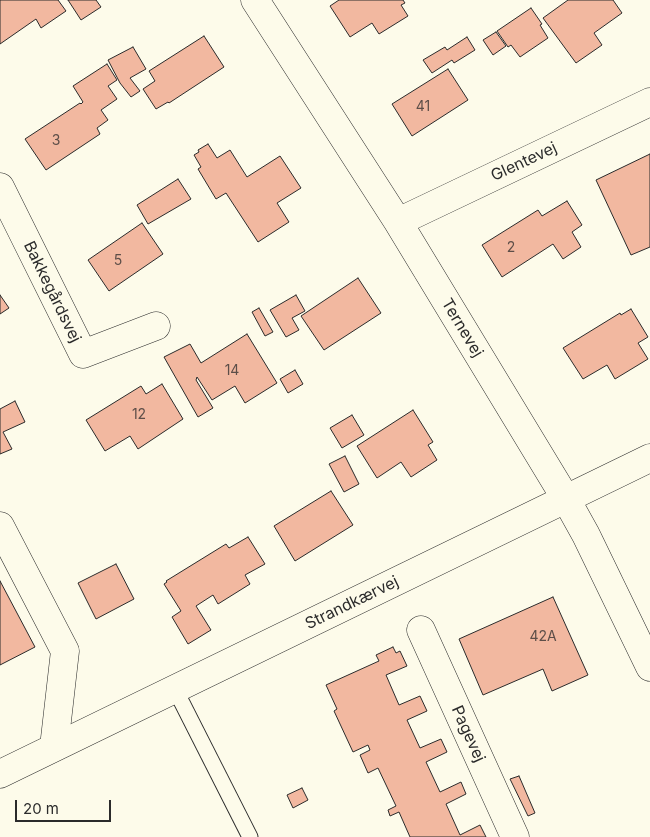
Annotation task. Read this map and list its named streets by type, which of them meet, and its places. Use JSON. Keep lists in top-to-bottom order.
{
  "streets": {
    "street": [
      "Glentevej",
      "Bakkegårdsvej",
      "Ternevej",
      "Strandkærvej",
      "Pagevej"
    ]
  },
  "crossings": [
    ["Glentevej", "Ternevej"],
    ["Ternevej", "Strandkærvej"]
  ],
  "house_numbers": [
    "41",
    "3",
    "2",
    "5",
    "14",
    "12",
    "42A"
  ],
  "scale_bar": "20 m"
}
